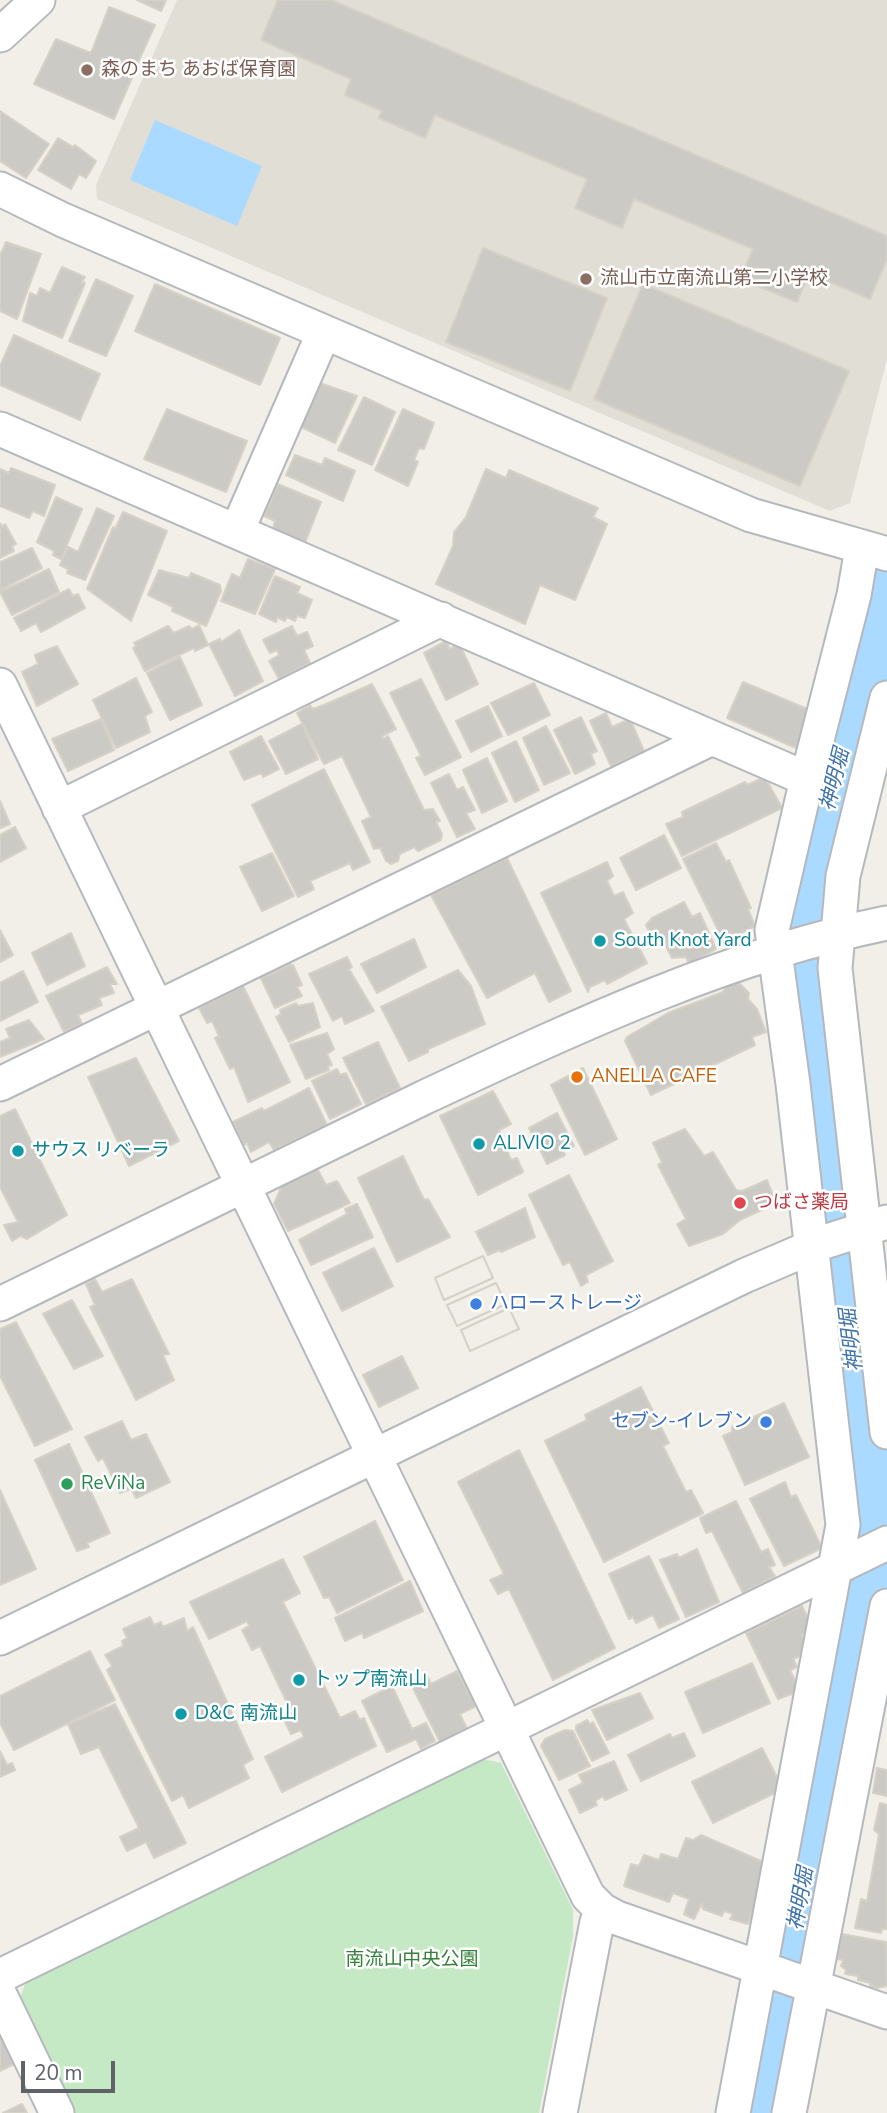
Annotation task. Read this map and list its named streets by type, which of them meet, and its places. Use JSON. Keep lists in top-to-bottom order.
{
  "water": ["神明堀"],
  "parks": ["南流山中央公園"],
  "places": [
    "森のまち あおば保育園",
    "流山市立南流山第二小学校",
    "South Knot Yard",
    "ANELLA CAFE",
    "ALIVIO 2",
    "サウス リベーラ",
    "つばさ薬局",
    "ハローストレージ",
    "セブン-イレブン",
    "ReViNa",
    "トップ南流山",
    "D&C 南流山"
  ],
  "scale_bar": "20 m"
}
